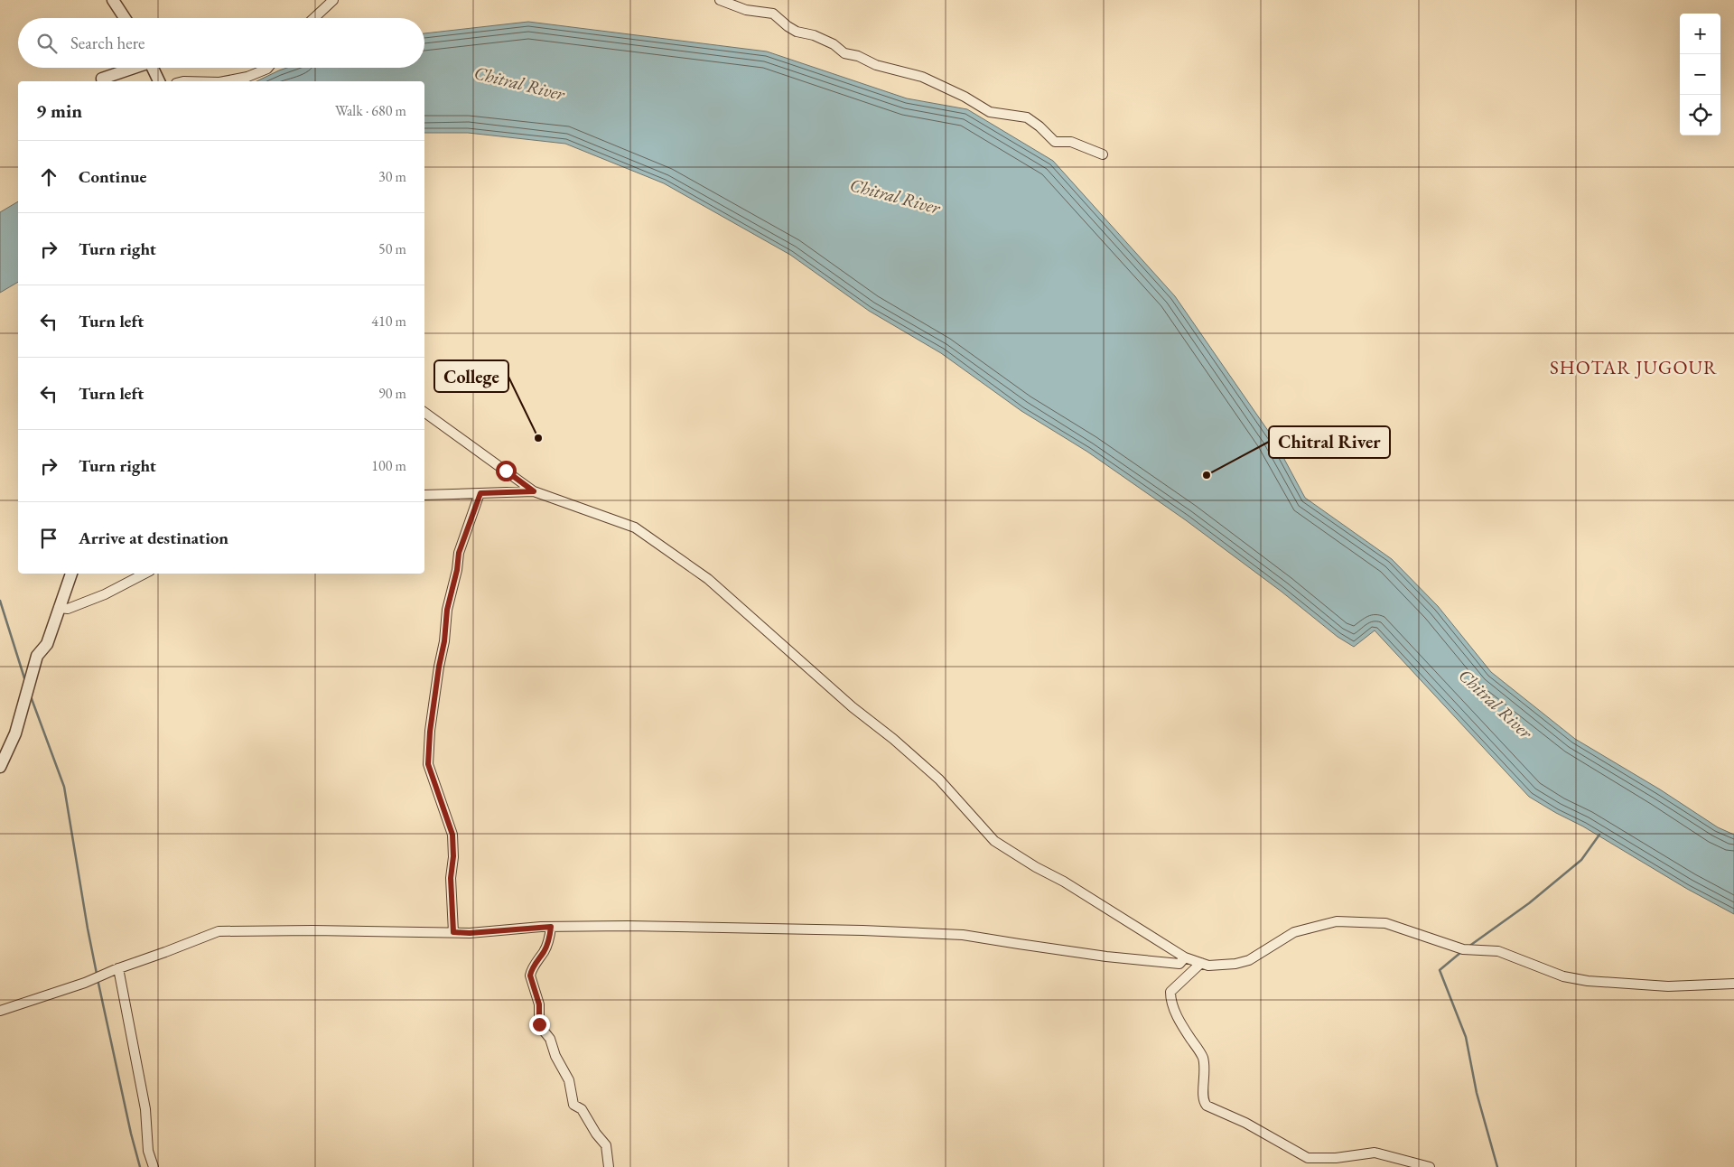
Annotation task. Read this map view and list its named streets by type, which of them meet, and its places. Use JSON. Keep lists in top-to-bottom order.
{
  "districts": ["SHOTAR JUGOUR"],
  "water": ["Chitral River"],
  "places": ["College", "Chitral River"],
  "page": {
    "map_buttons": ["+", "−"],
    "search": "Search here",
    "heading": ["9 min", "Walk · 680 m"],
    "list": [
      ["Continue", "30 m"],
      ["Turn right", "50 m"],
      ["Turn left", "410 m"],
      ["Turn left", "90 m"],
      ["Turn right", "100 m"],
      "Arrive at destination"
    ]
  }
}
